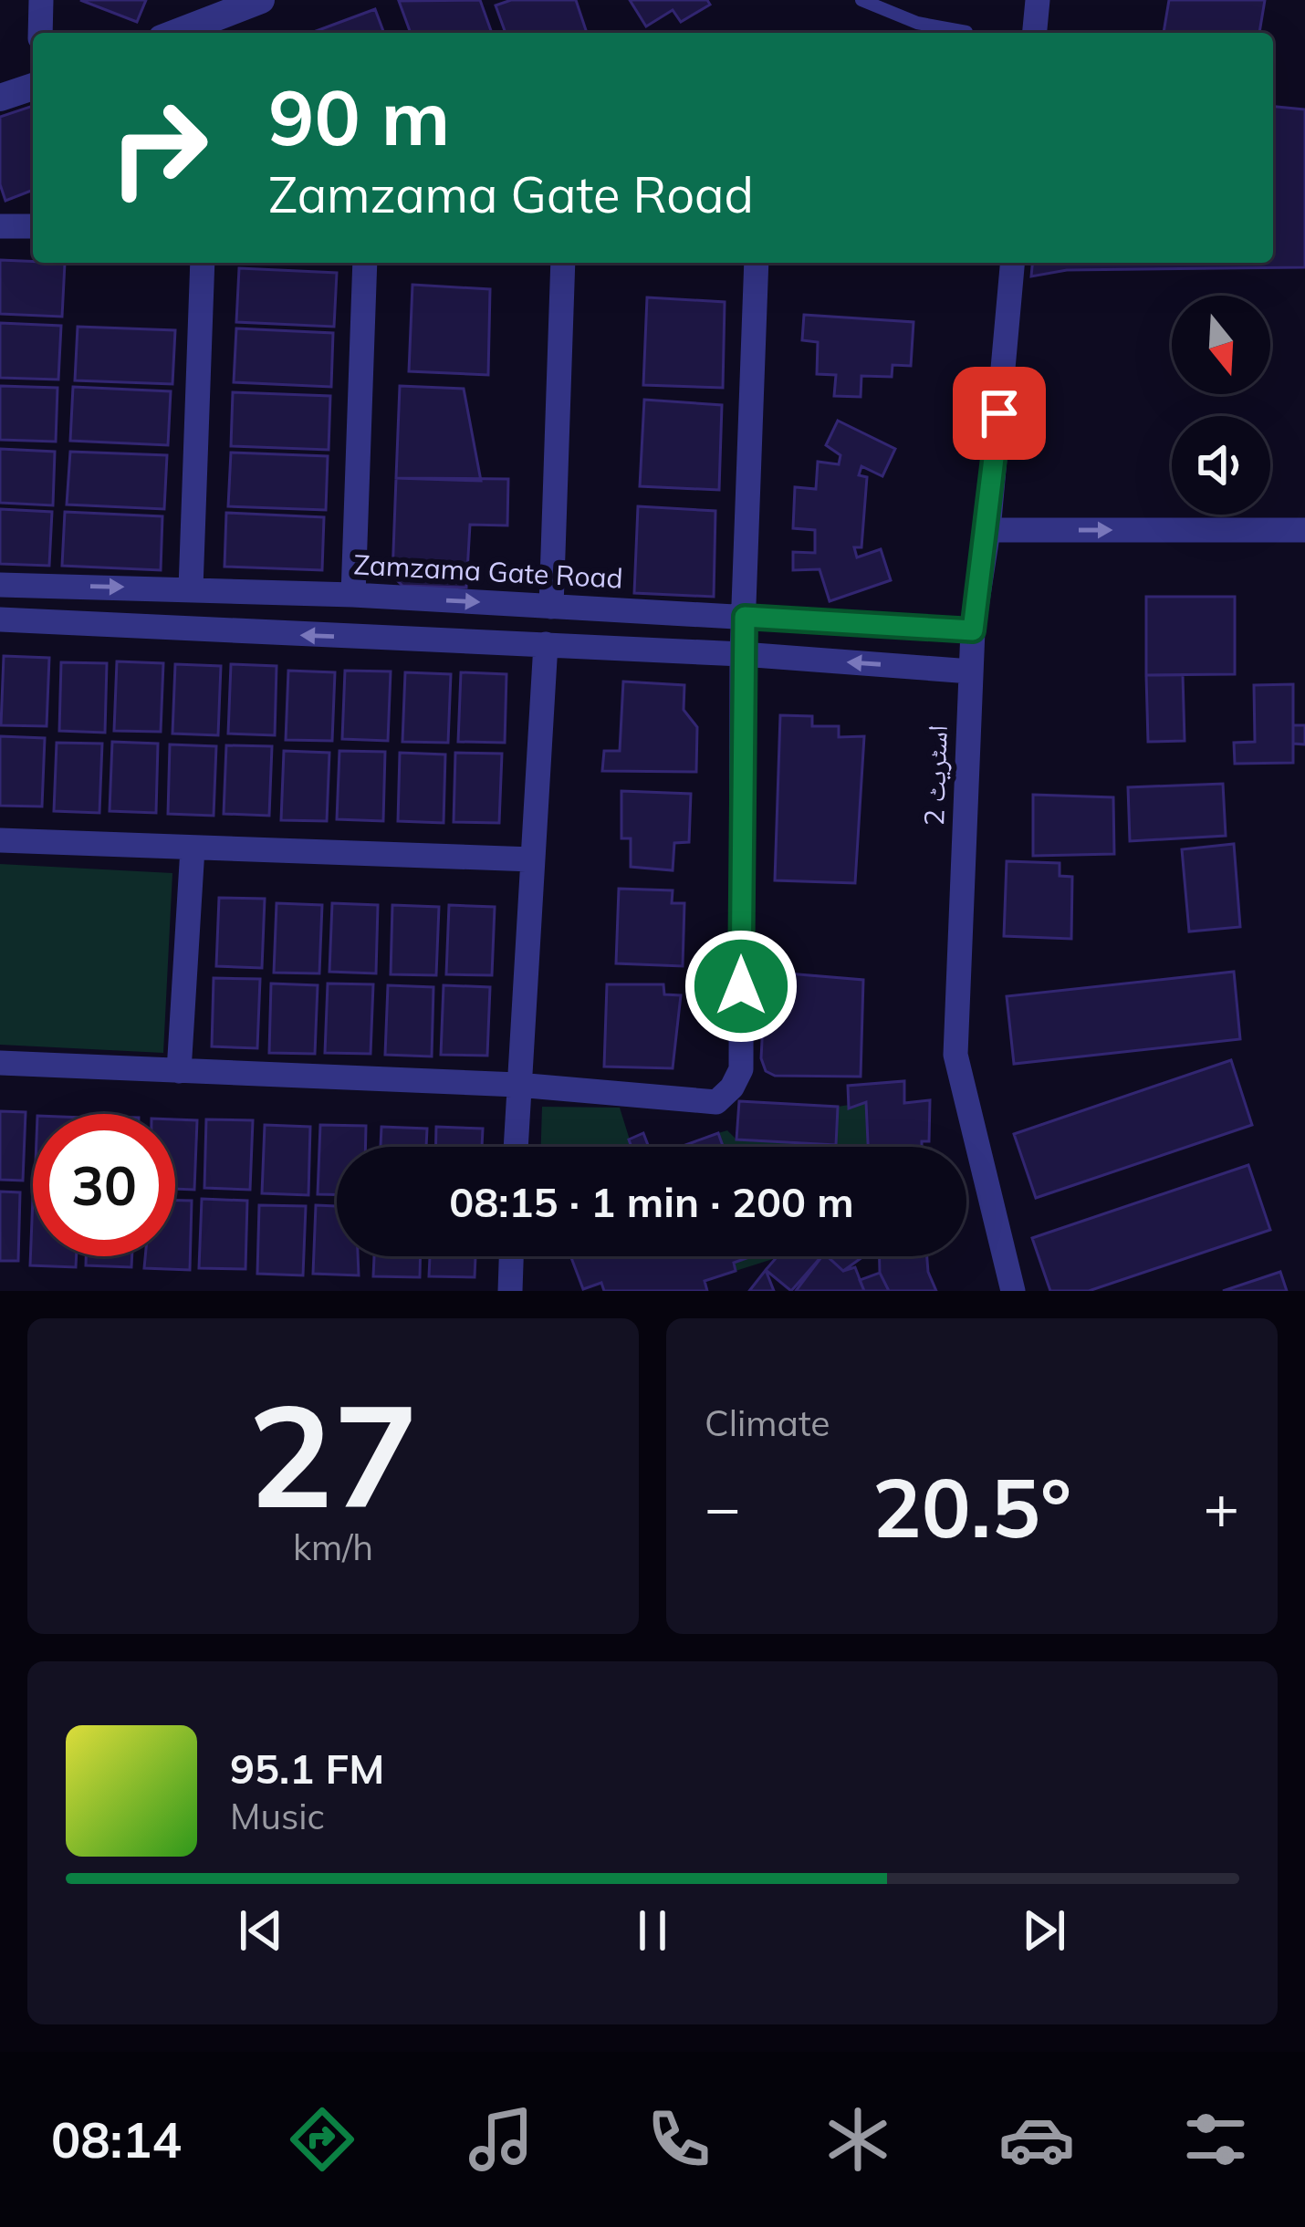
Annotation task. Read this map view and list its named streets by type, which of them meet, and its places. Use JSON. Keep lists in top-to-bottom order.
{
  "streets": {
    "street": ["Zamzama Gate Road", "اسٹریٹ 2"]
  },
  "crossings": [
    ["Zamzama Gate Road", "اسٹریٹ 2"]
  ],
  "north": "bottom",
  "page": {
    "turn": ["90 m", "Zamzama Gate Road"],
    "limit": "30",
    "trip": "08:15 · 1 min · 200 m",
    "tile": [
      ["27", "km/h"],
      "Climate"
    ],
    "heat": ["−", "20.5°", "+"],
    "song": ["95.1 FM", "Music"],
    "tabs": "08:14"
  }
}
